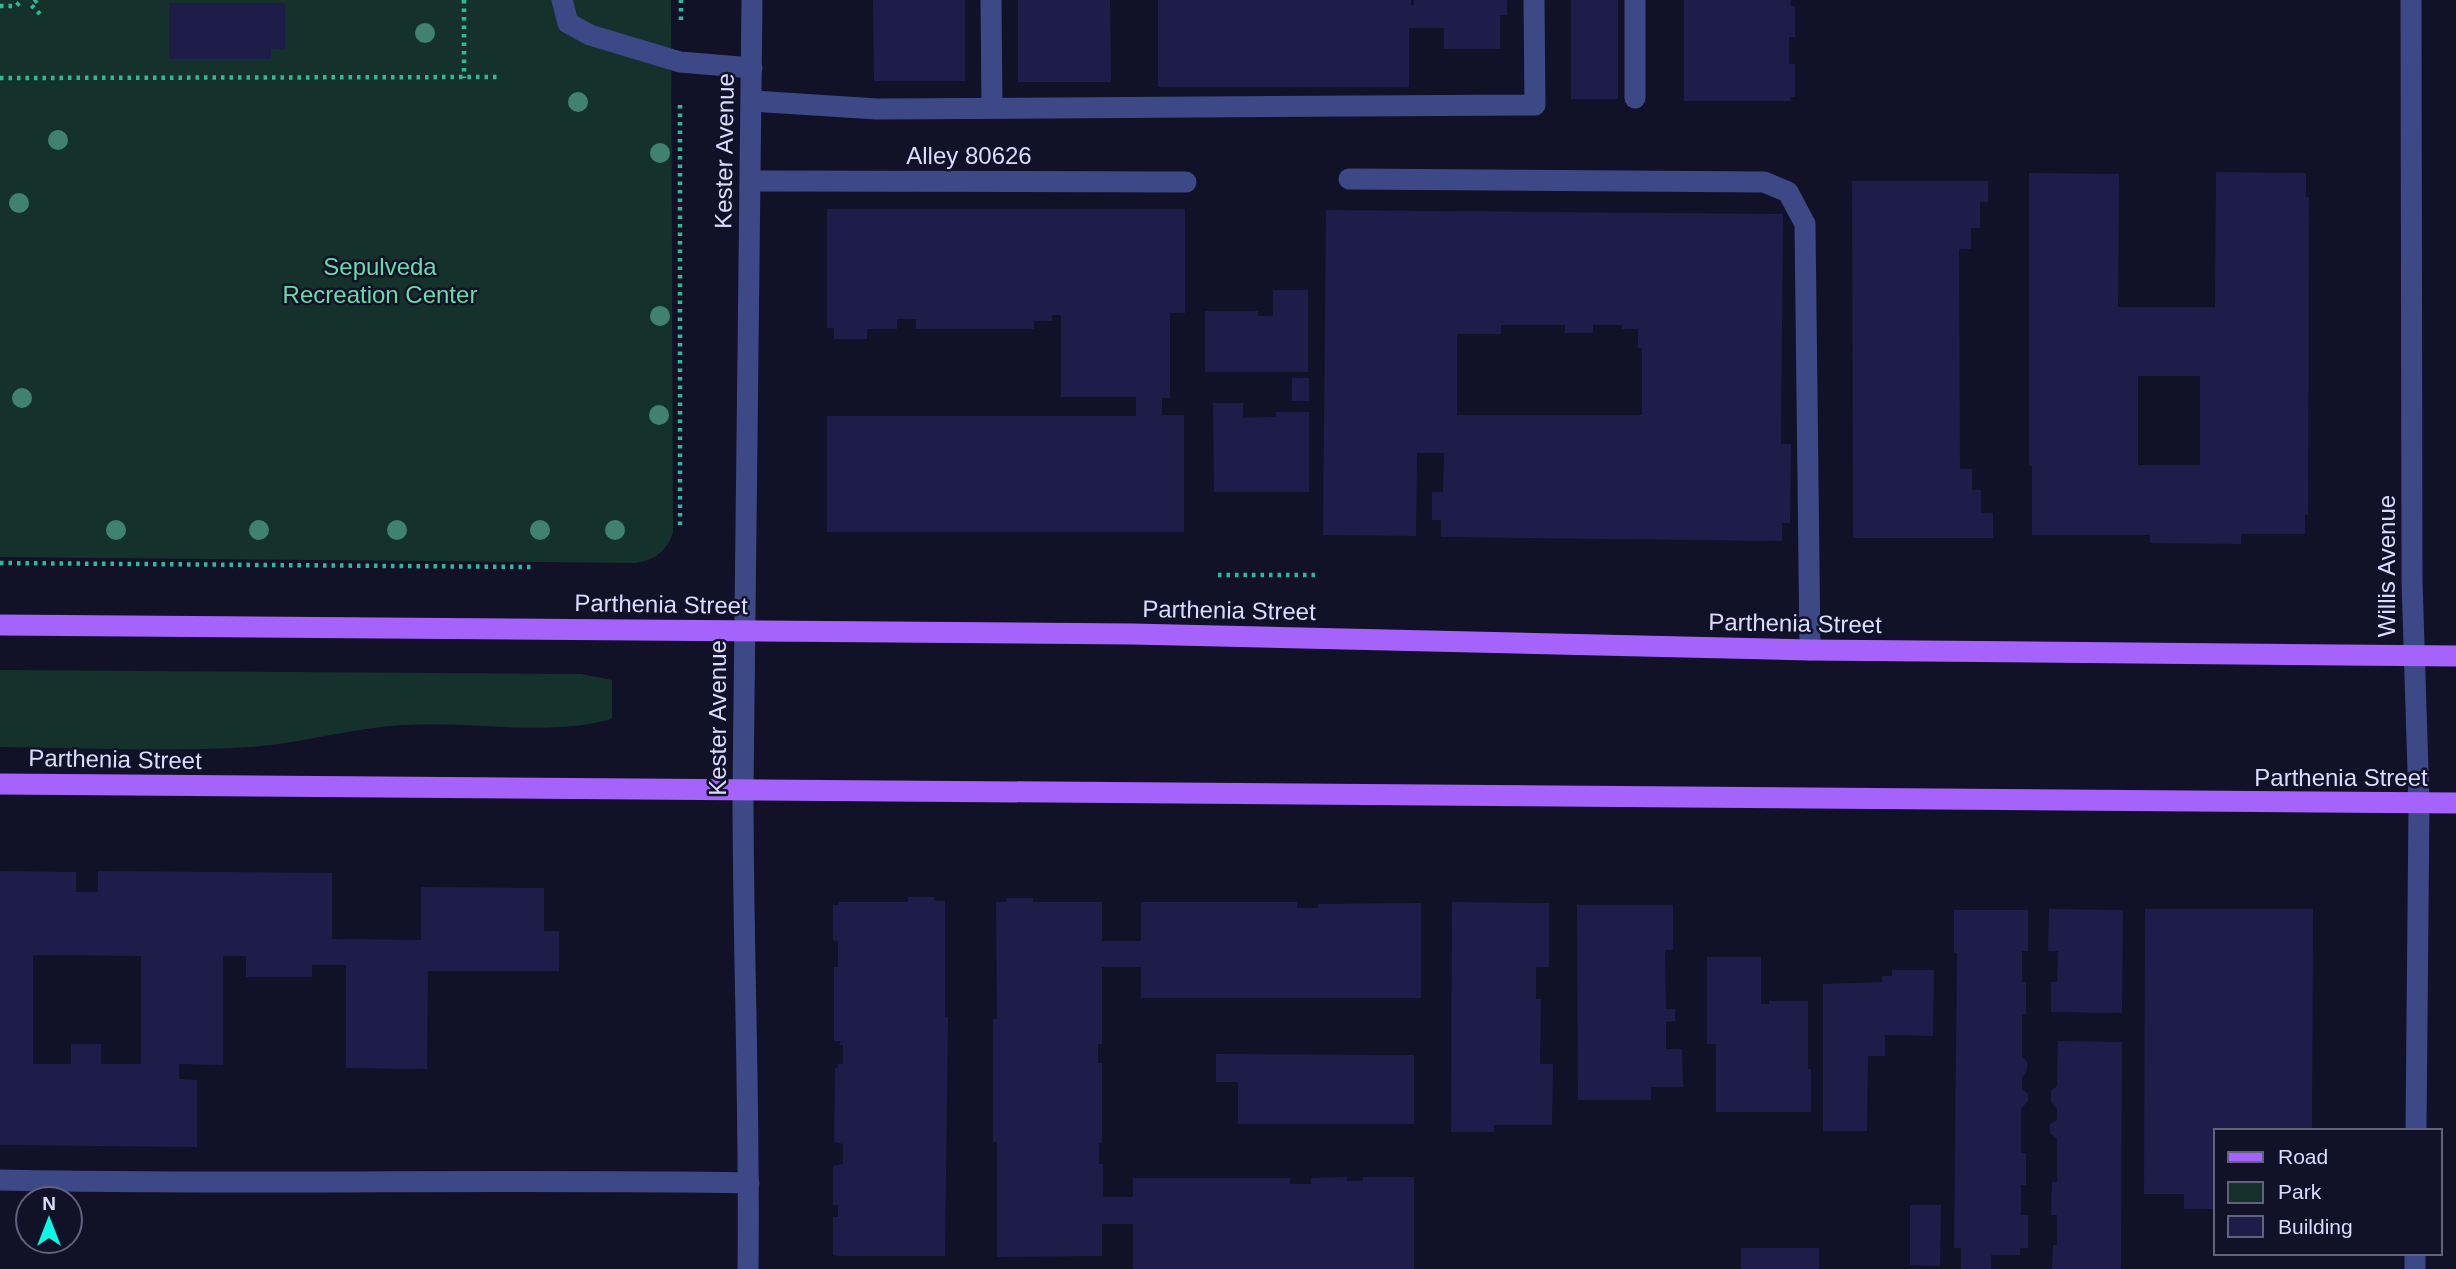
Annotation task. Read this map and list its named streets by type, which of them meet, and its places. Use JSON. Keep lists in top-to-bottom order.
{
  "streets": {
    "main road": ["Parthenia Street"],
    "street": ["Kester Avenue", "Alley 80626", "Willis Avenue"]
  },
  "crossings": [
    ["Kester Avenue", "Alley 80626"],
    ["Kester Avenue", "Parthenia Street"],
    ["Willis Avenue", "Parthenia Street"]
  ],
  "parks": ["Sepulveda Recreation Center"],
  "legend": ["Road", "Park", "Building"],
  "north": "top"
}
